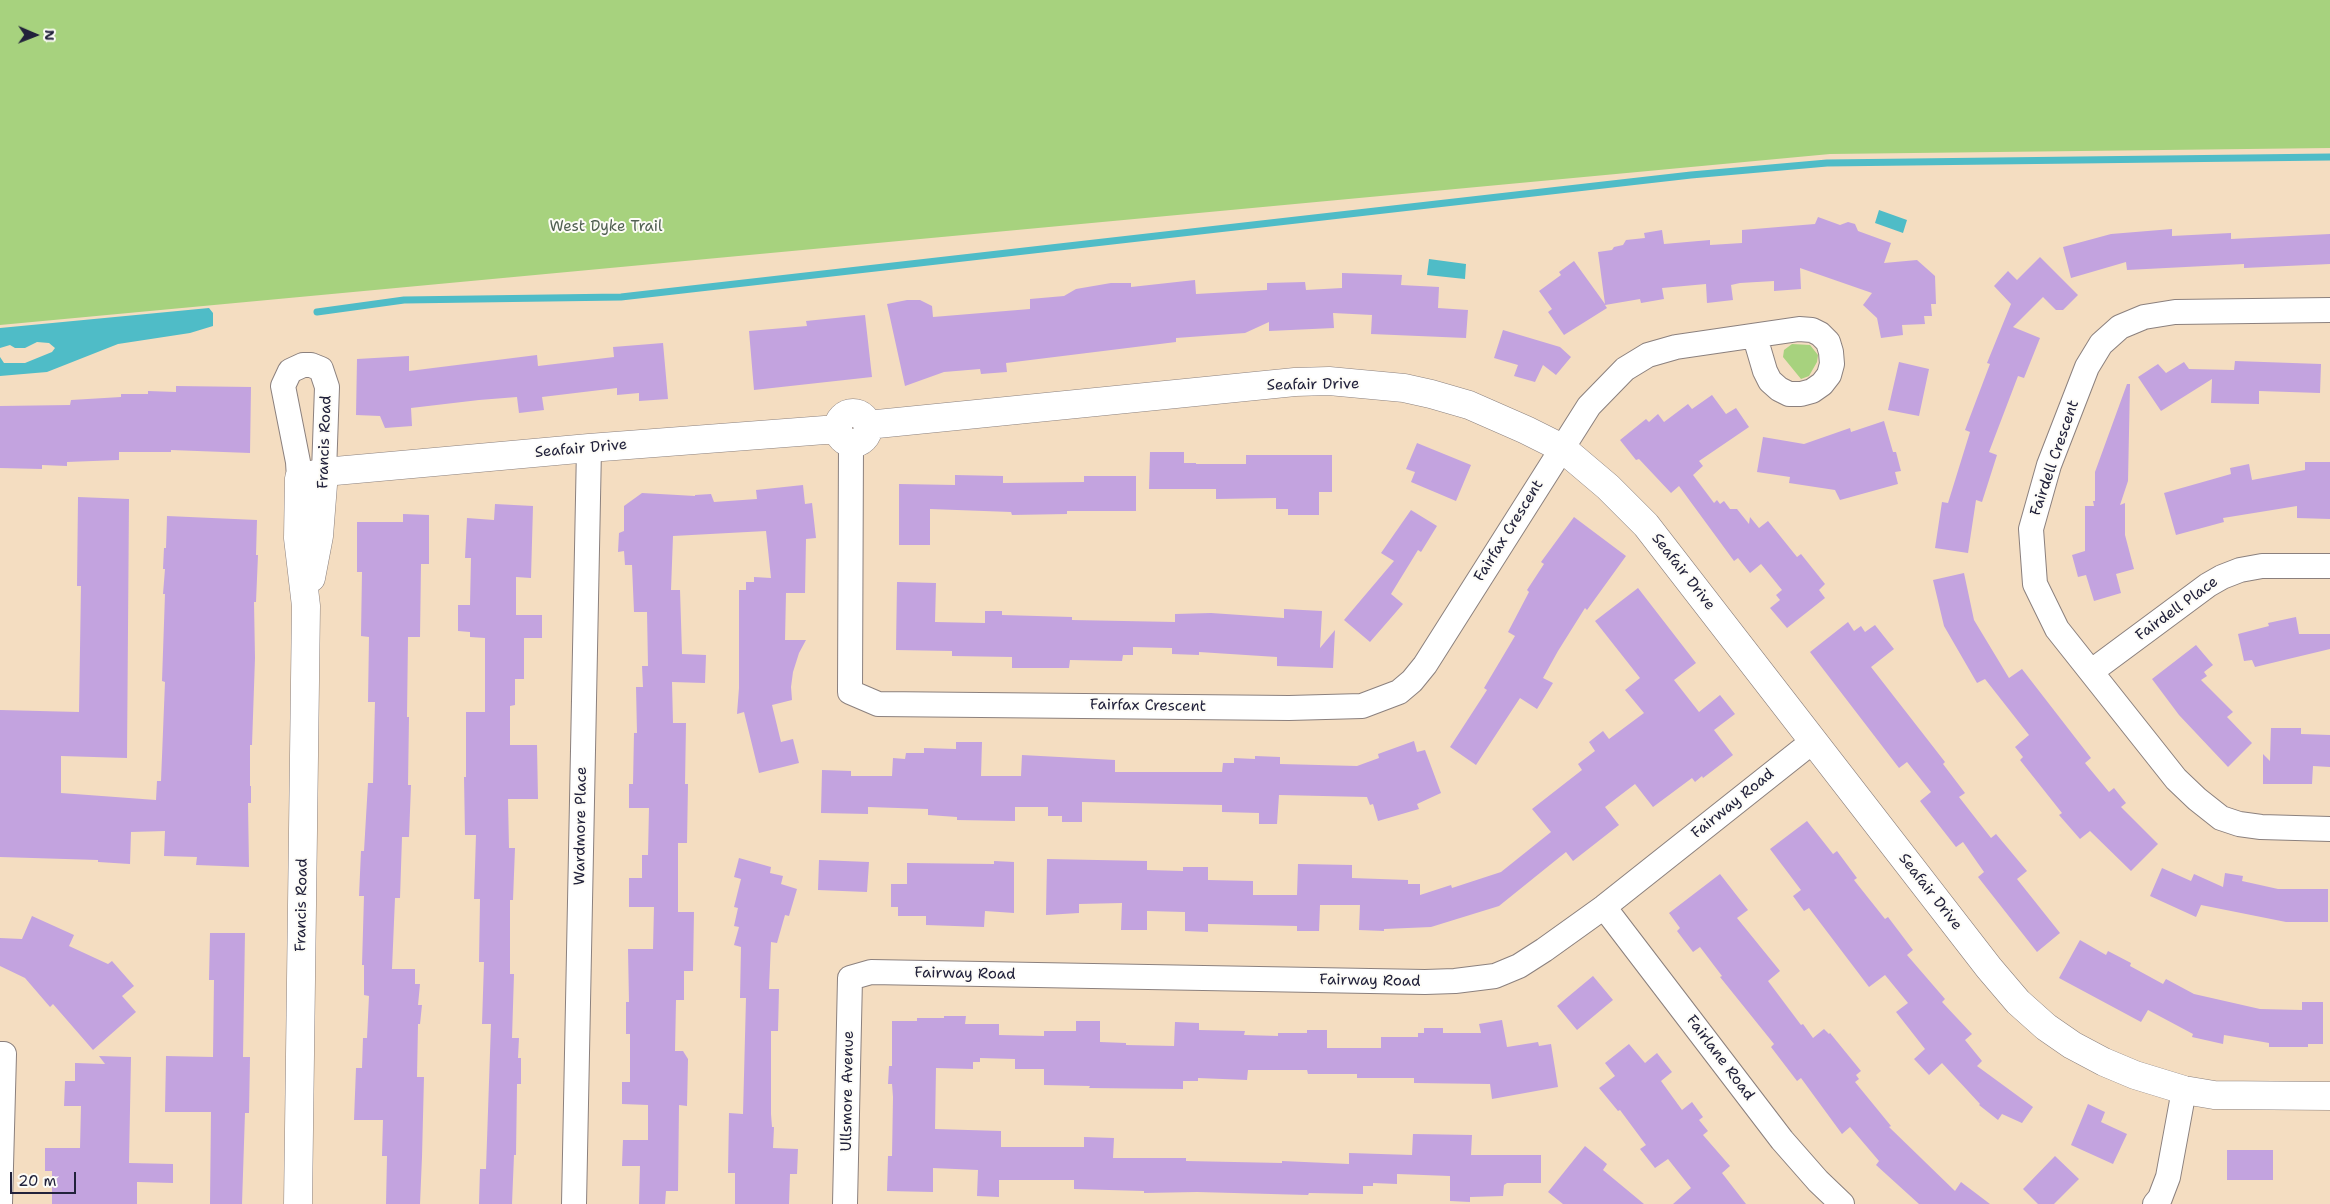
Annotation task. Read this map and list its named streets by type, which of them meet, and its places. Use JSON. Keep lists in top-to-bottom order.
{
  "streets": {
    "street": [
      "Seafair Drive",
      "Francis Road",
      "Fairdell Crescent",
      "Fairfax Crescent",
      "Fairdell Place",
      "Fairway Road",
      "Wardmore Place",
      "Fairlane Road",
      "Ullsmore Avenue"
    ]
  },
  "crossings": [
    ["Seafair Drive", "Francis Road"],
    ["Seafair Drive", "Fairfax Crescent"],
    ["Seafair Drive", "Fairway Road"],
    ["Seafair Drive", "Wardmore Place"],
    ["Fairdell Crescent", "Fairdell Place"],
    ["Fairway Road", "Fairlane Road"],
    ["Fairway Road", "Ullsmore Avenue"]
  ],
  "parks": ["West Dyke Trail"],
  "scale_bar": "20 m",
  "north": "right"
}
